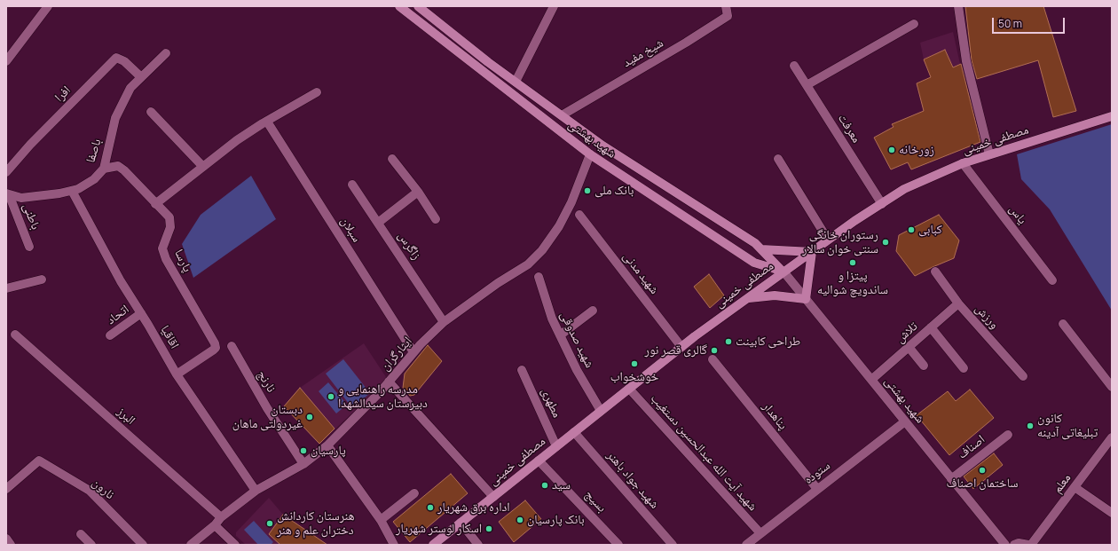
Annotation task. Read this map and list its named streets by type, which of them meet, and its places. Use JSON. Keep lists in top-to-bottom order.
{
  "streets": {
    "main road": ["شهید بهشتی", "مصطفی خمینی"],
    "street": [
      "شیخ مفید",
      "افرا",
      "معرفت",
      "باصفا",
      "یاس",
      "باطنی",
      "سبلان",
      "زاگرس",
      "پارسا",
      "شهید مدنی",
      "اتحاد",
      "ورزش",
      "تلاش",
      "اقاقیا",
      "شهید صدوقی",
      "ایثارگران",
      "نارنج",
      "مطهری",
      "البرز",
      "پناهدار",
      "اصناف",
      "شهید آیت الله عبدالحسین دستغیب",
      "ستوده",
      "شهید جواد باهنر",
      "معلم",
      "نارون",
      "بسیج"
    ]
  },
  "crossings": [
    ["شیخ مفید", "شهید بهشتی"],
    ["افرا", "باصفا"],
    ["معرفت", "مصطفی خمینی"],
    ["شهید بهشتی", "مصطفی خمینی"],
    ["شهید بهشتی", "تلاش"],
    ["شهید بهشتی", "ایثارگران"],
    ["شهید بهشتی", "اصناف"],
    ["شهید بهشتی", "ستوده"],
    ["مصطفی خمینی", "یاس"],
    ["مصطفی خمینی", "شهید مدنی"],
    ["مصطفی خمینی", "شهید صدوقی"],
    ["مصطفی خمینی", "مطهری"],
    ["مصطفی خمینی", "شهید آیت الله عبدالحسین دستغیب"],
    ["مصطفی خمینی", "شهید جواد باهنر"],
    ["مصطفی خمینی", "بسیج"],
    ["باصفا", "باطنی"],
    ["باصفا", "پارسا"],
    ["باصفا", "اقاقیا"],
    ["سبلان", "ایثارگران"],
    ["زاگرس", "ایثارگران"],
    ["پارسا", "اقاقیا"],
    ["اتحاد", "اقاقیا"],
    ["ورزش", "تلاش"],
    ["اقاقیا", "ایثارگران"],
    ["ایثارگران", "نارنج"],
    ["ایثارگران", "البرز"],
    ["پناهدار", "ستوده"],
    ["شهید آیت الله عبدالحسین دستغیب", "ستوده"]
  ],
  "places": [
    "زورخانه",
    "بانک ملی",
    "کبابی",
    "رستوران خانگی سنتی خوان سالار",
    "پیتزا و ساندویچ شوالیه",
    "طراحی کابینت",
    "گالری قصر نور",
    "خوشخواب",
    "مدرسه راهنمایی و دبیرستان سیدالشهدا",
    "دبستان غیردولتی ماهان",
    "کانون تبلیغاتی آدینه",
    "پارسیان",
    "ساختمان اصناف",
    "سید",
    "اداره برق شهریار",
    "بانک پارسیان",
    "هنرستان کاردانش دختران علم و هنر",
    "اسکار لوستر شهریار"
  ],
  "scale_bar": "50 m"
}
